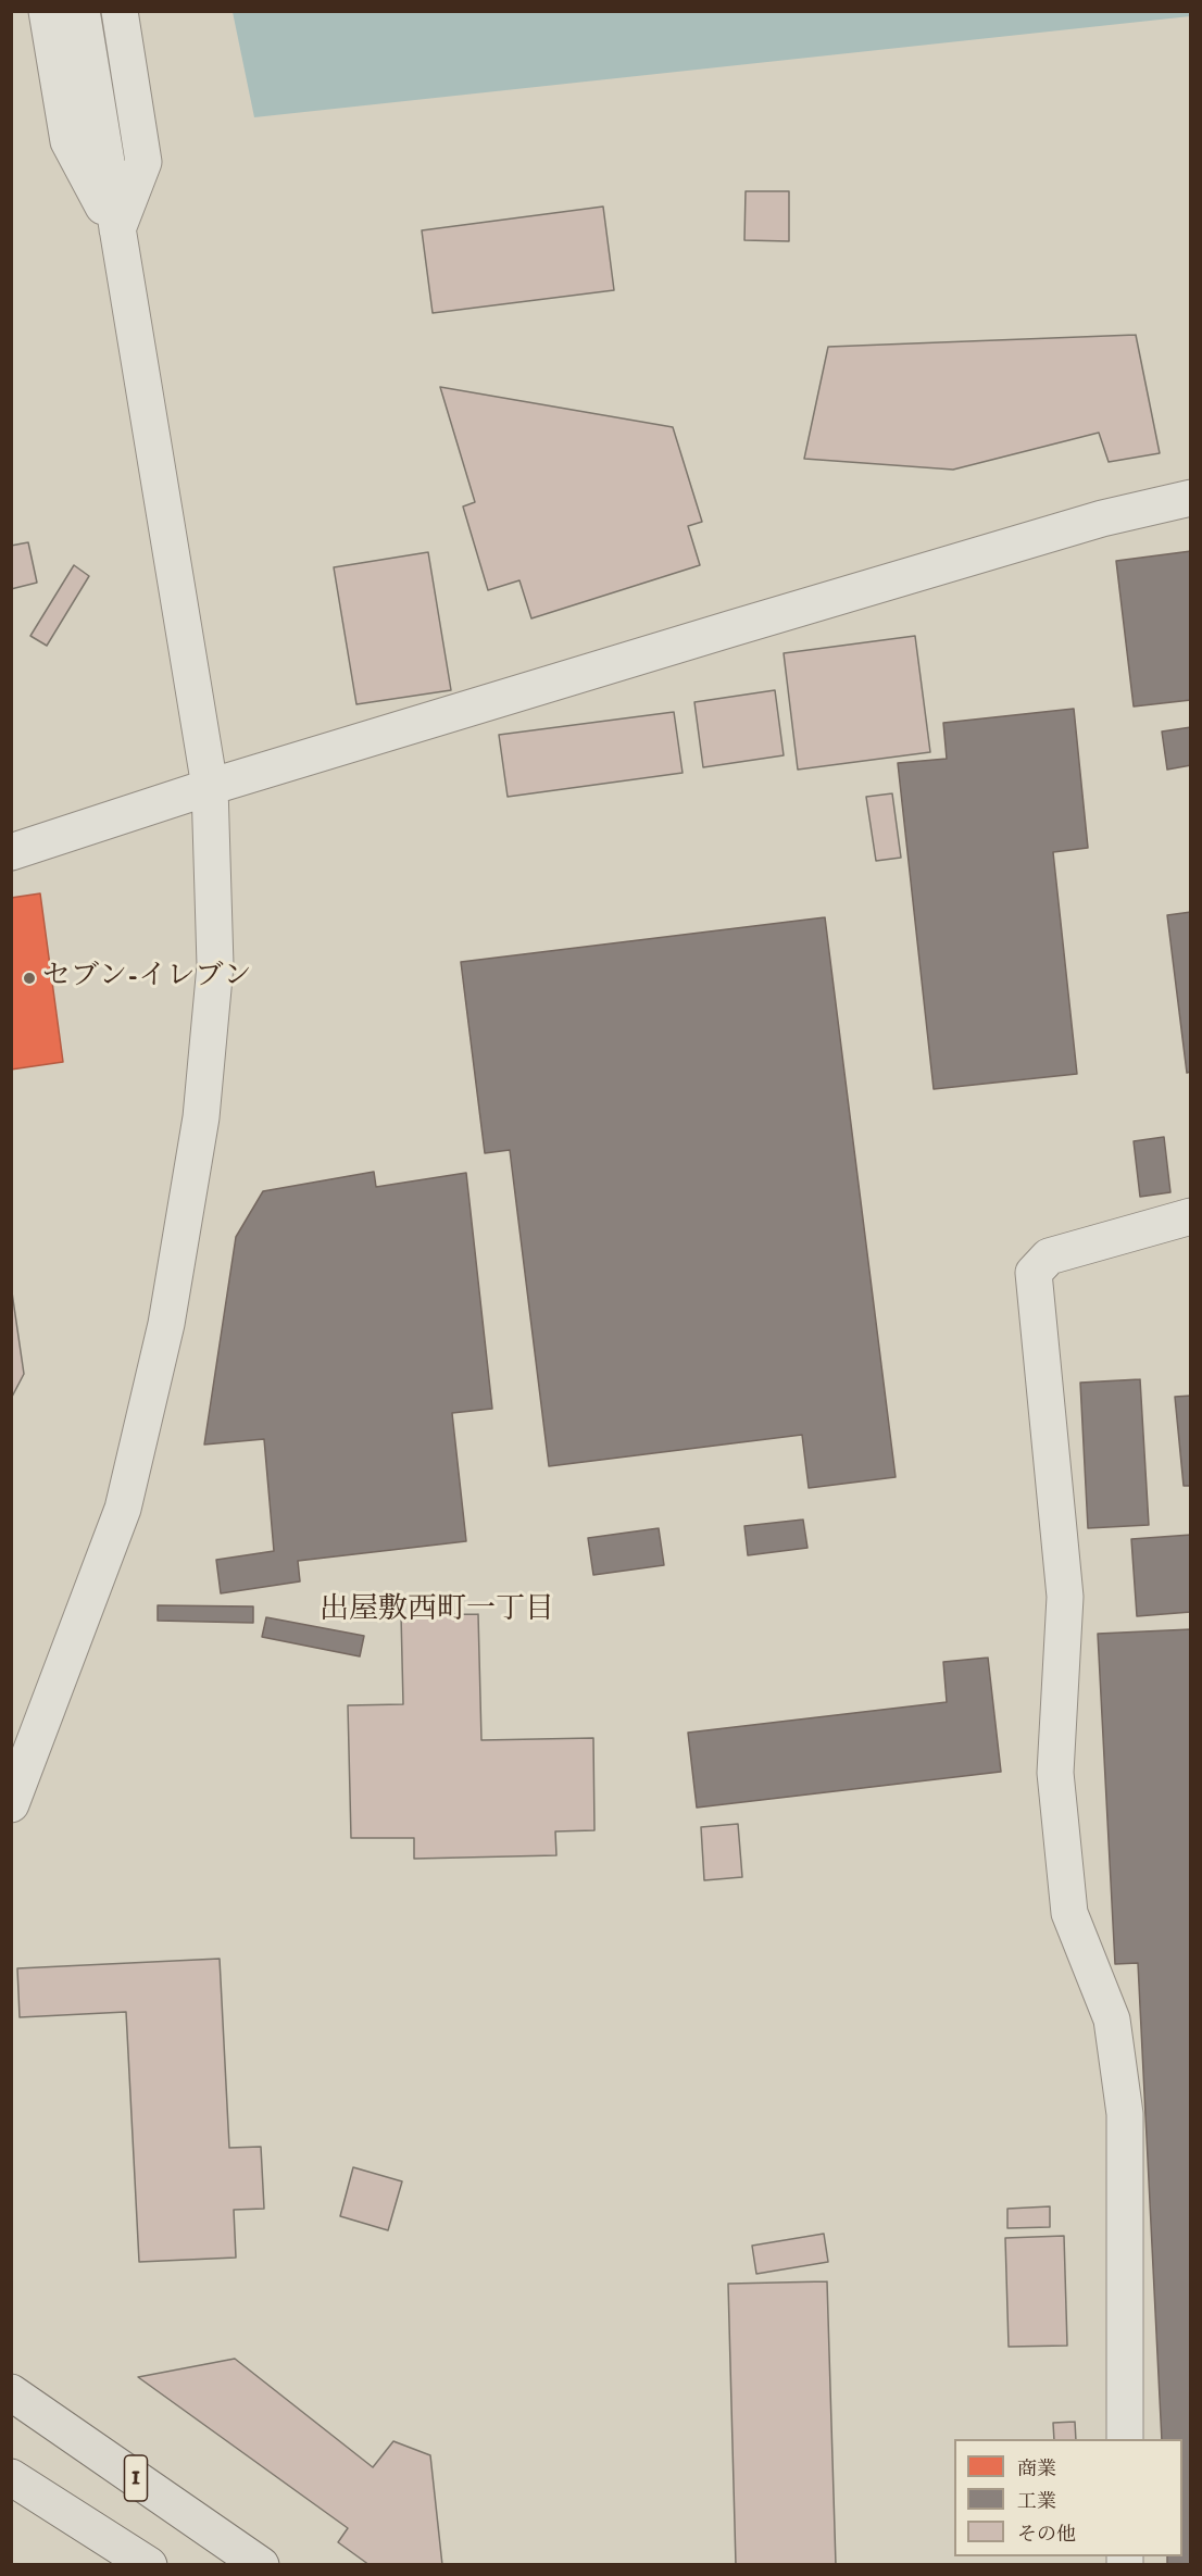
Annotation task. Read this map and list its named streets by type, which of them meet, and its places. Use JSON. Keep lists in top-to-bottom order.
{
  "streets": {
    "highway": ["1"]
  },
  "districts": ["出屋敷西町一丁目"],
  "places": ["セブン-イレブン"],
  "legend": ["商業", "工業", "その他"]
}
